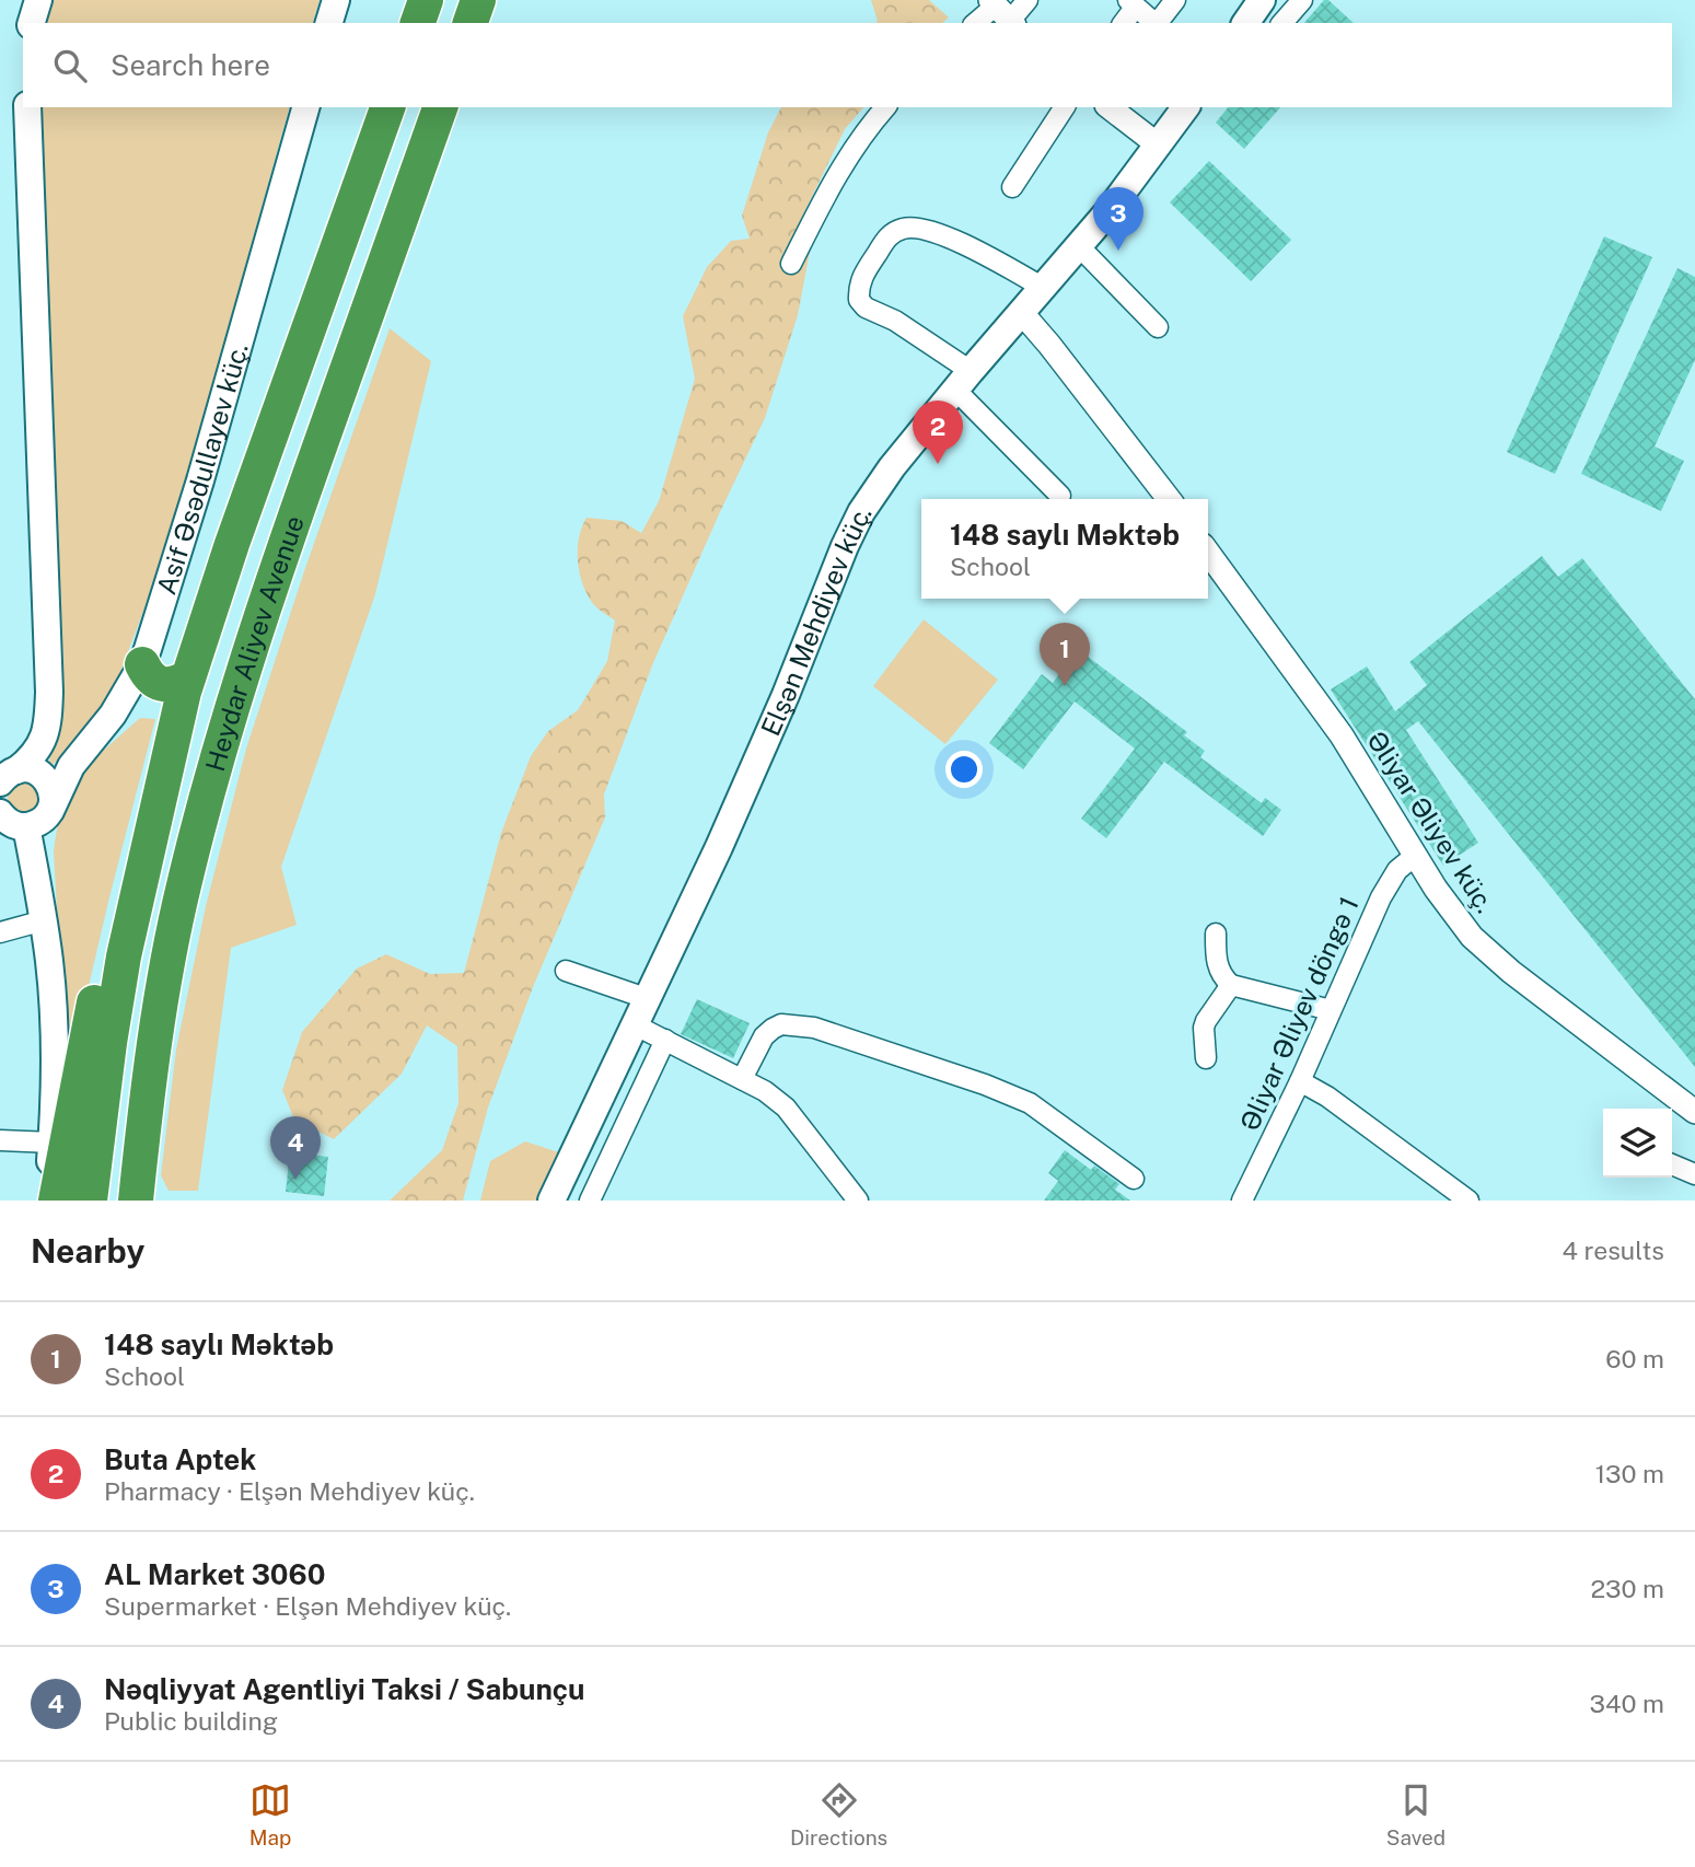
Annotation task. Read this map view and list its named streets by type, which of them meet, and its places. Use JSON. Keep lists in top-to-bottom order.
{
  "streets": {
    "highway": ["Heydar Aliyev Avenue"],
    "main road": ["Asif Əsədullayev küç.", "Elşən Mehdiyev küç."],
    "street": ["Əliyar Əliyev küç.", "Əliyar Əliyev döngə 1"]
  },
  "crossings": [
    ["Əliyar Əliyev küç.", "Əliyar Əliyev döngə 1"]
  ],
  "page": {
    "search": "Search here",
    "pins": [
      "3",
      "2",
      "1",
      "4"
    ],
    "popup": ["148 saylı Məktəb", "School"],
    "heading": ["Nearby", "4 results"],
    "list": [
      {
        "mark": "1",
        "name": "148 saylı Məktəb",
        "note": "School",
        "value": "60 m"
      },
      {
        "mark": "2",
        "name": "Buta Aptek",
        "note": "Pharmacy · Elşən Mehdiyev küç.",
        "value": "130 m"
      },
      {
        "mark": "3",
        "name": "AL Market 3060",
        "note": "Supermarket · Elşən Mehdiyev küç.",
        "value": "230 m"
      },
      {
        "mark": "4",
        "name": "Nəqliyyat Agentliyi Taksi / Sabunçu",
        "note": "Public building",
        "value": "340 m"
      }
    ],
    "nav": ["Map", "Directions", "Saved"]
  }
}
